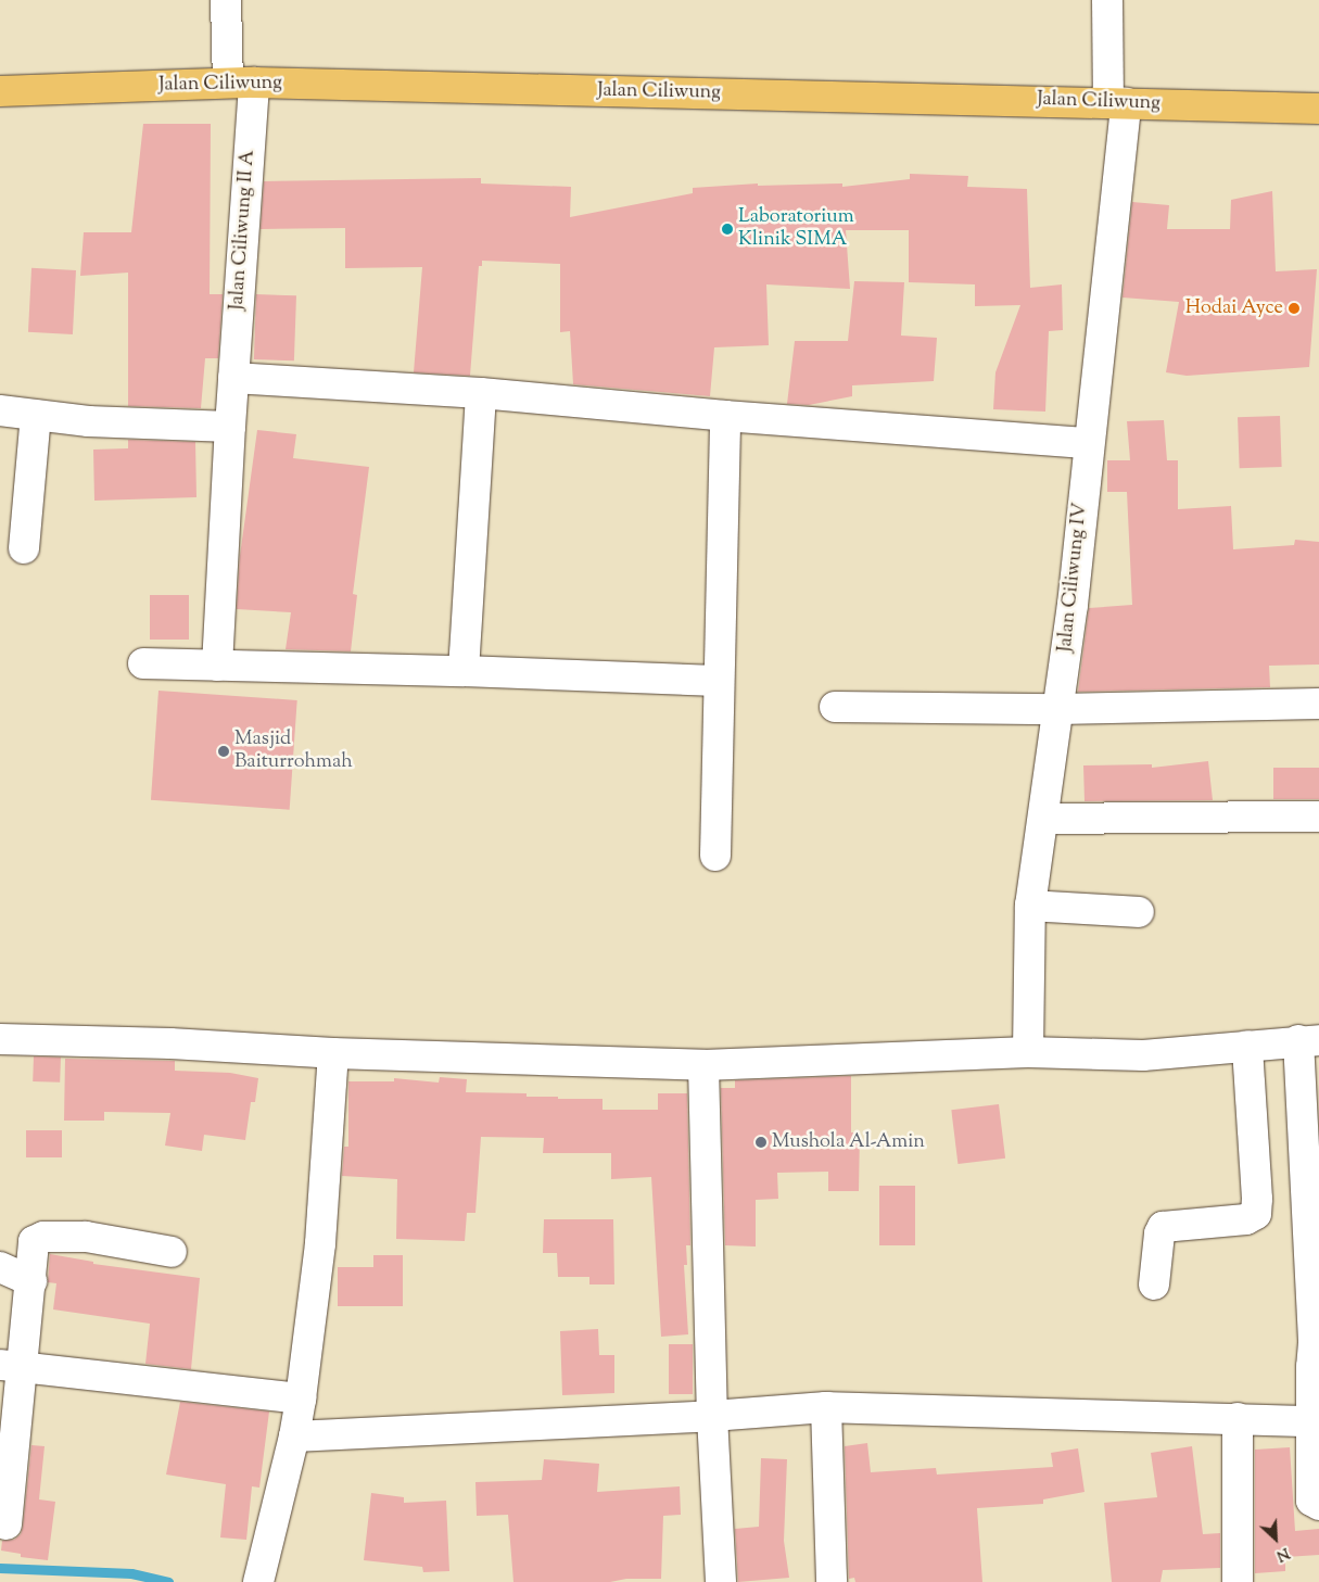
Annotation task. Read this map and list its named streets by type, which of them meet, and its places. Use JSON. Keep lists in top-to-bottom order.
{
  "streets": {
    "main road": ["Jalan Ciliwung"],
    "street": ["Jalan Ciliwung II A", "Jalan Ciliwung IV"]
  },
  "crossings": [
    ["Jalan Ciliwung", "Jalan Ciliwung II A"],
    ["Jalan Ciliwung", "Jalan Ciliwung IV"]
  ],
  "places": [
    "Laboratorium Klinik SIMA",
    "Hodai Ayce",
    "Masjid Baiturrohmah",
    "Mushola Al-Amin"
  ],
  "north": "bottom right"
}
